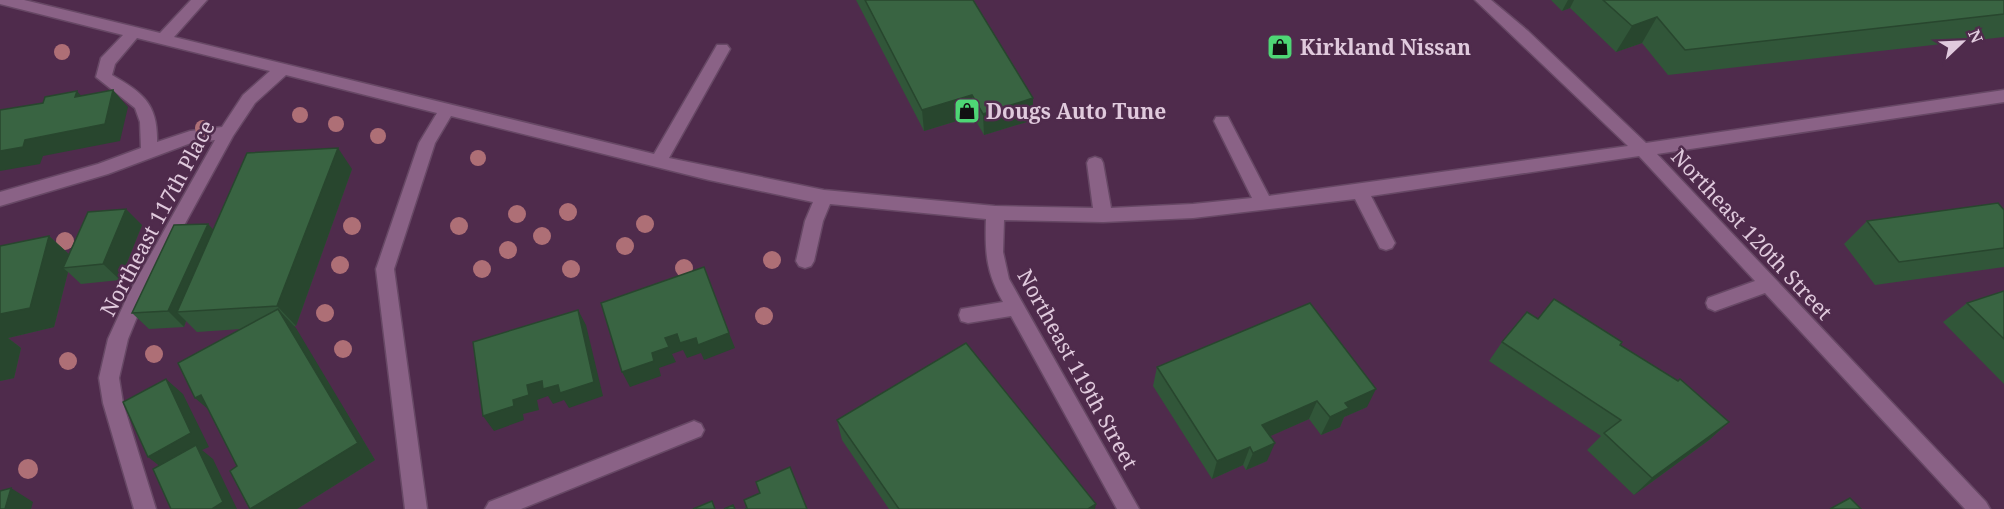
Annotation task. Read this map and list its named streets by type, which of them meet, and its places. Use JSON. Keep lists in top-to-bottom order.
{
  "streets": {
    "street": ["Northeast 117th Place", "Northeast 120th Street", "Northeast 119th Street"]
  },
  "places": {
    "shop": ["Kirkland Nissan", "Dougs Auto Tune"]
  },
  "north": "top right"
}
